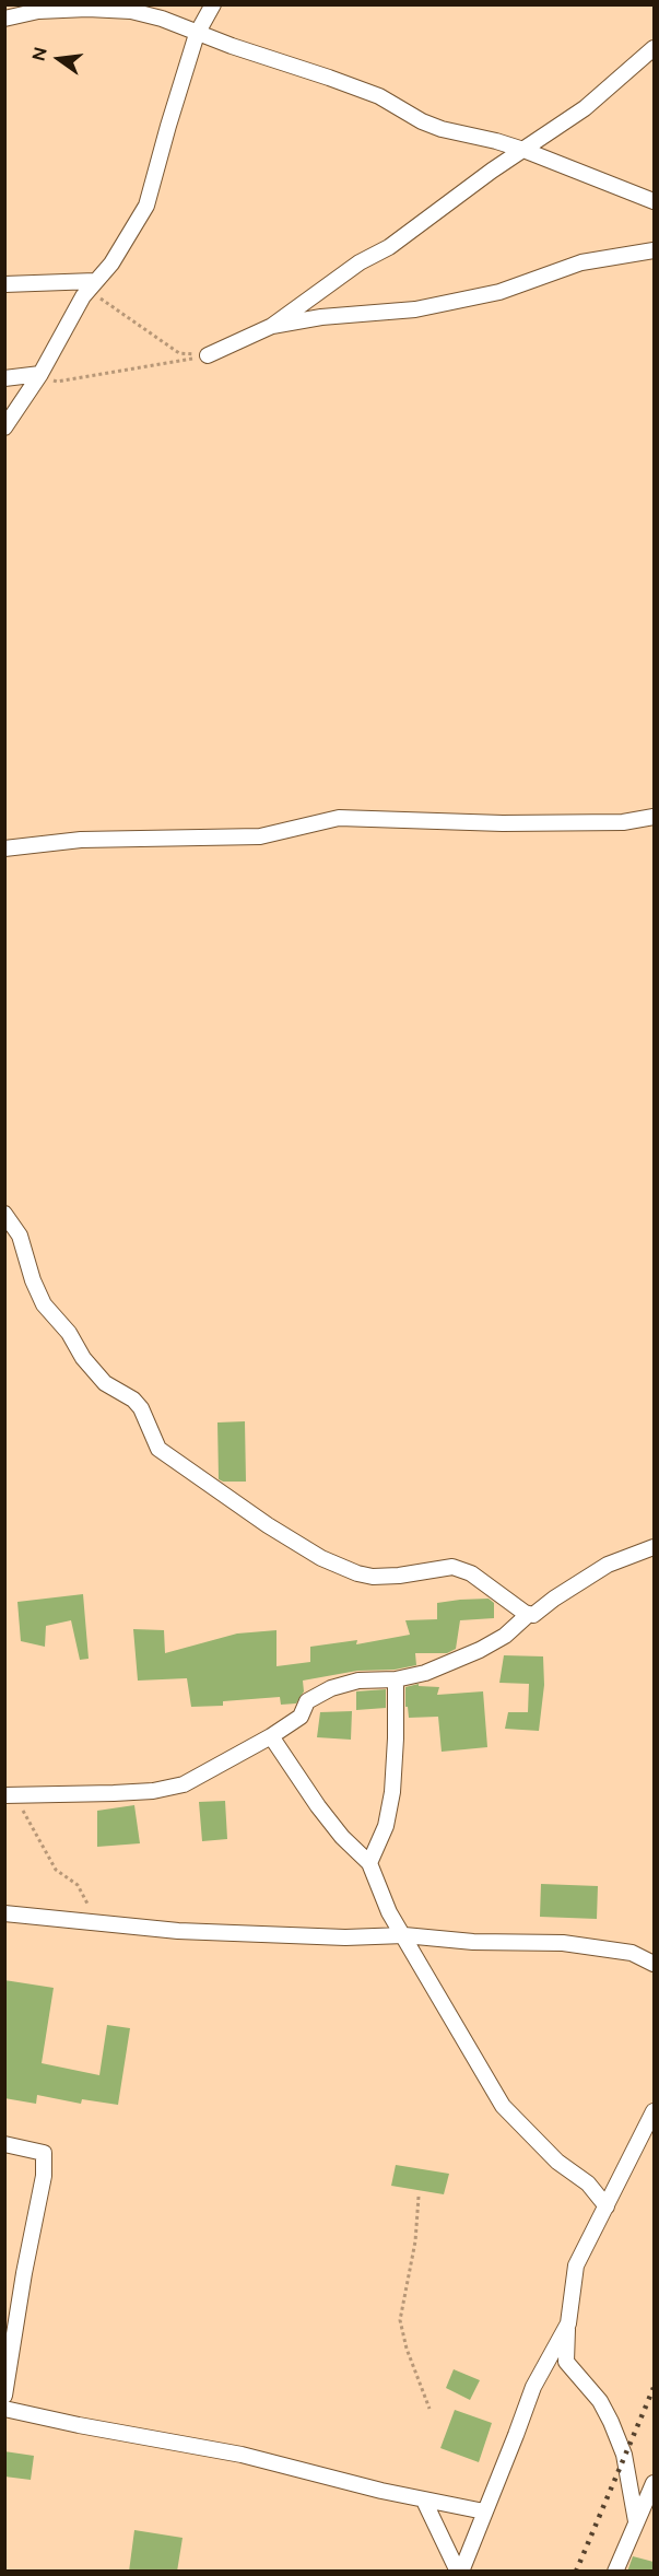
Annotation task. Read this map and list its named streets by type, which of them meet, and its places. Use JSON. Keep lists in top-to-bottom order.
{
  "north": "left"
}
